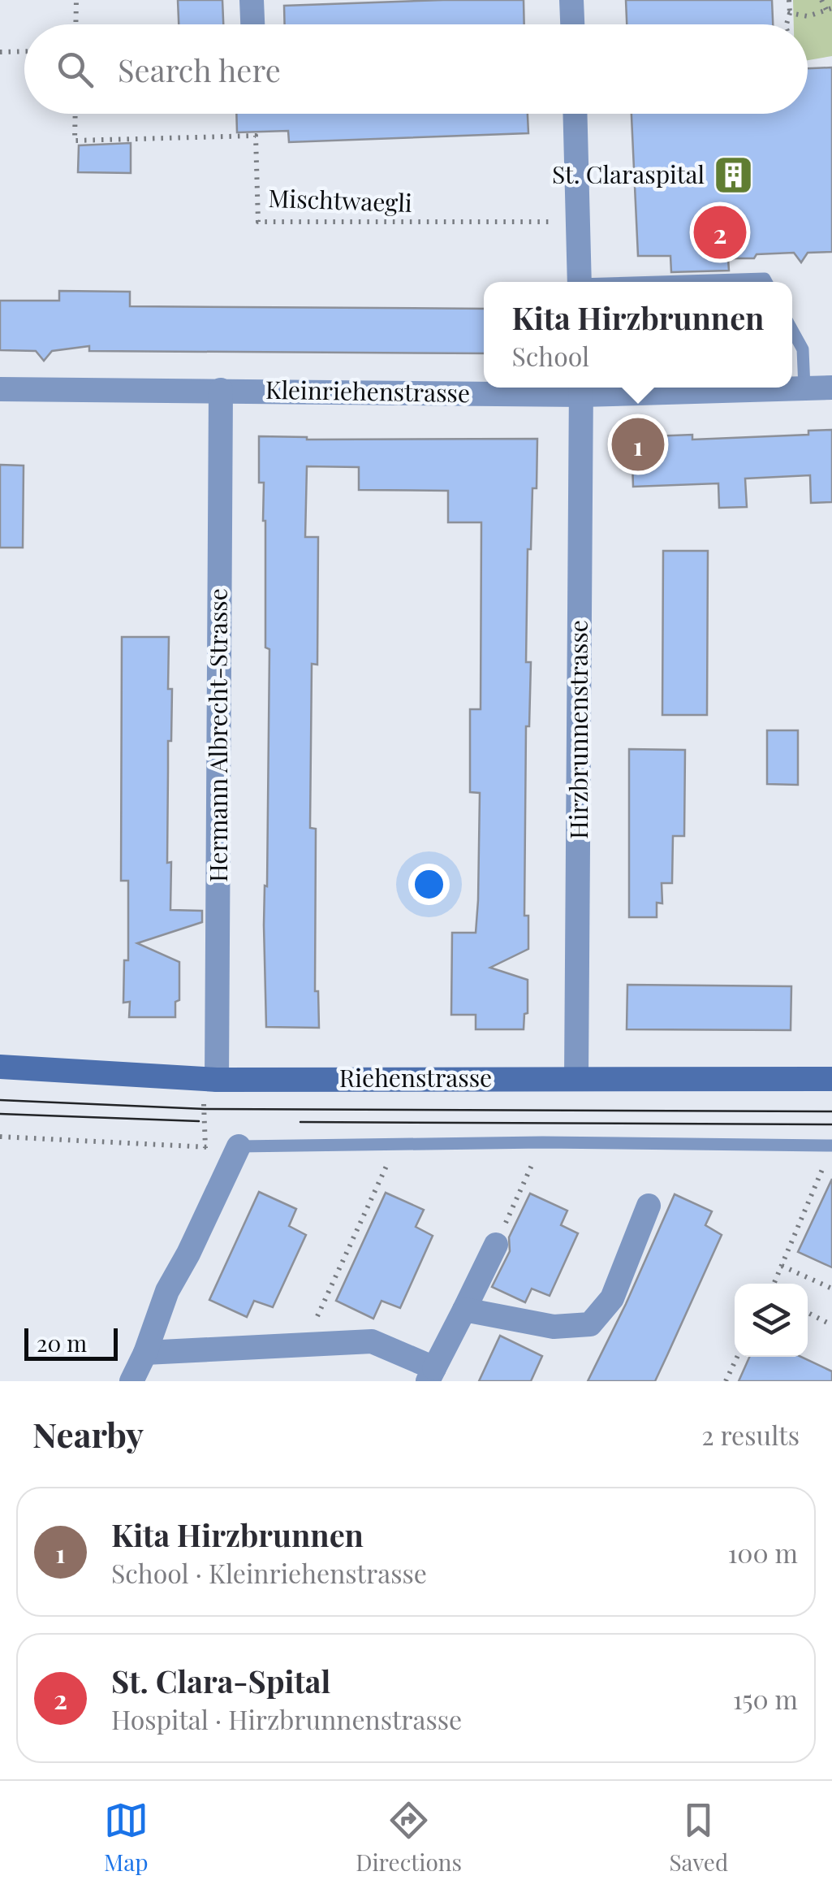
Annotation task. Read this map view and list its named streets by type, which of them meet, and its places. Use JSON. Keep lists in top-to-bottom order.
{
  "streets": {
    "main road": ["Riehenstrasse"],
    "street": ["Kleinriehenstrasse", "Hirzbrunnenstrasse", "Hermann Albrecht-Strasse"],
    "path": ["Mischtwaegli"]
  },
  "crossings": [
    ["Kleinriehenstrasse", "Hirzbrunnenstrasse"],
    ["Kleinriehenstrasse", "Hermann Albrecht-Strasse"],
    ["Hirzbrunnenstrasse", "Riehenstrasse"],
    ["Hermann Albrecht-Strasse", "Riehenstrasse"]
  ],
  "places": {
    "building": ["St. Claraspital"]
  },
  "scale_bar": "20 m",
  "page": {
    "search": "Search here",
    "pins": ["2", "1"],
    "popup": ["Kita Hirzbrunnen", "School"],
    "scale": "20 m",
    "heading": ["Nearby", "2 results"],
    "list": [
      {
        "mark": "1",
        "name": "Kita Hirzbrunnen",
        "note": "School · Kleinriehenstrasse",
        "value": "100 m"
      },
      {
        "mark": "2",
        "name": "St. Clara-Spital",
        "note": "Hospital · Hirzbrunnenstrasse",
        "value": "150 m"
      }
    ],
    "nav": ["Map", "Directions", "Saved"]
  }
}
